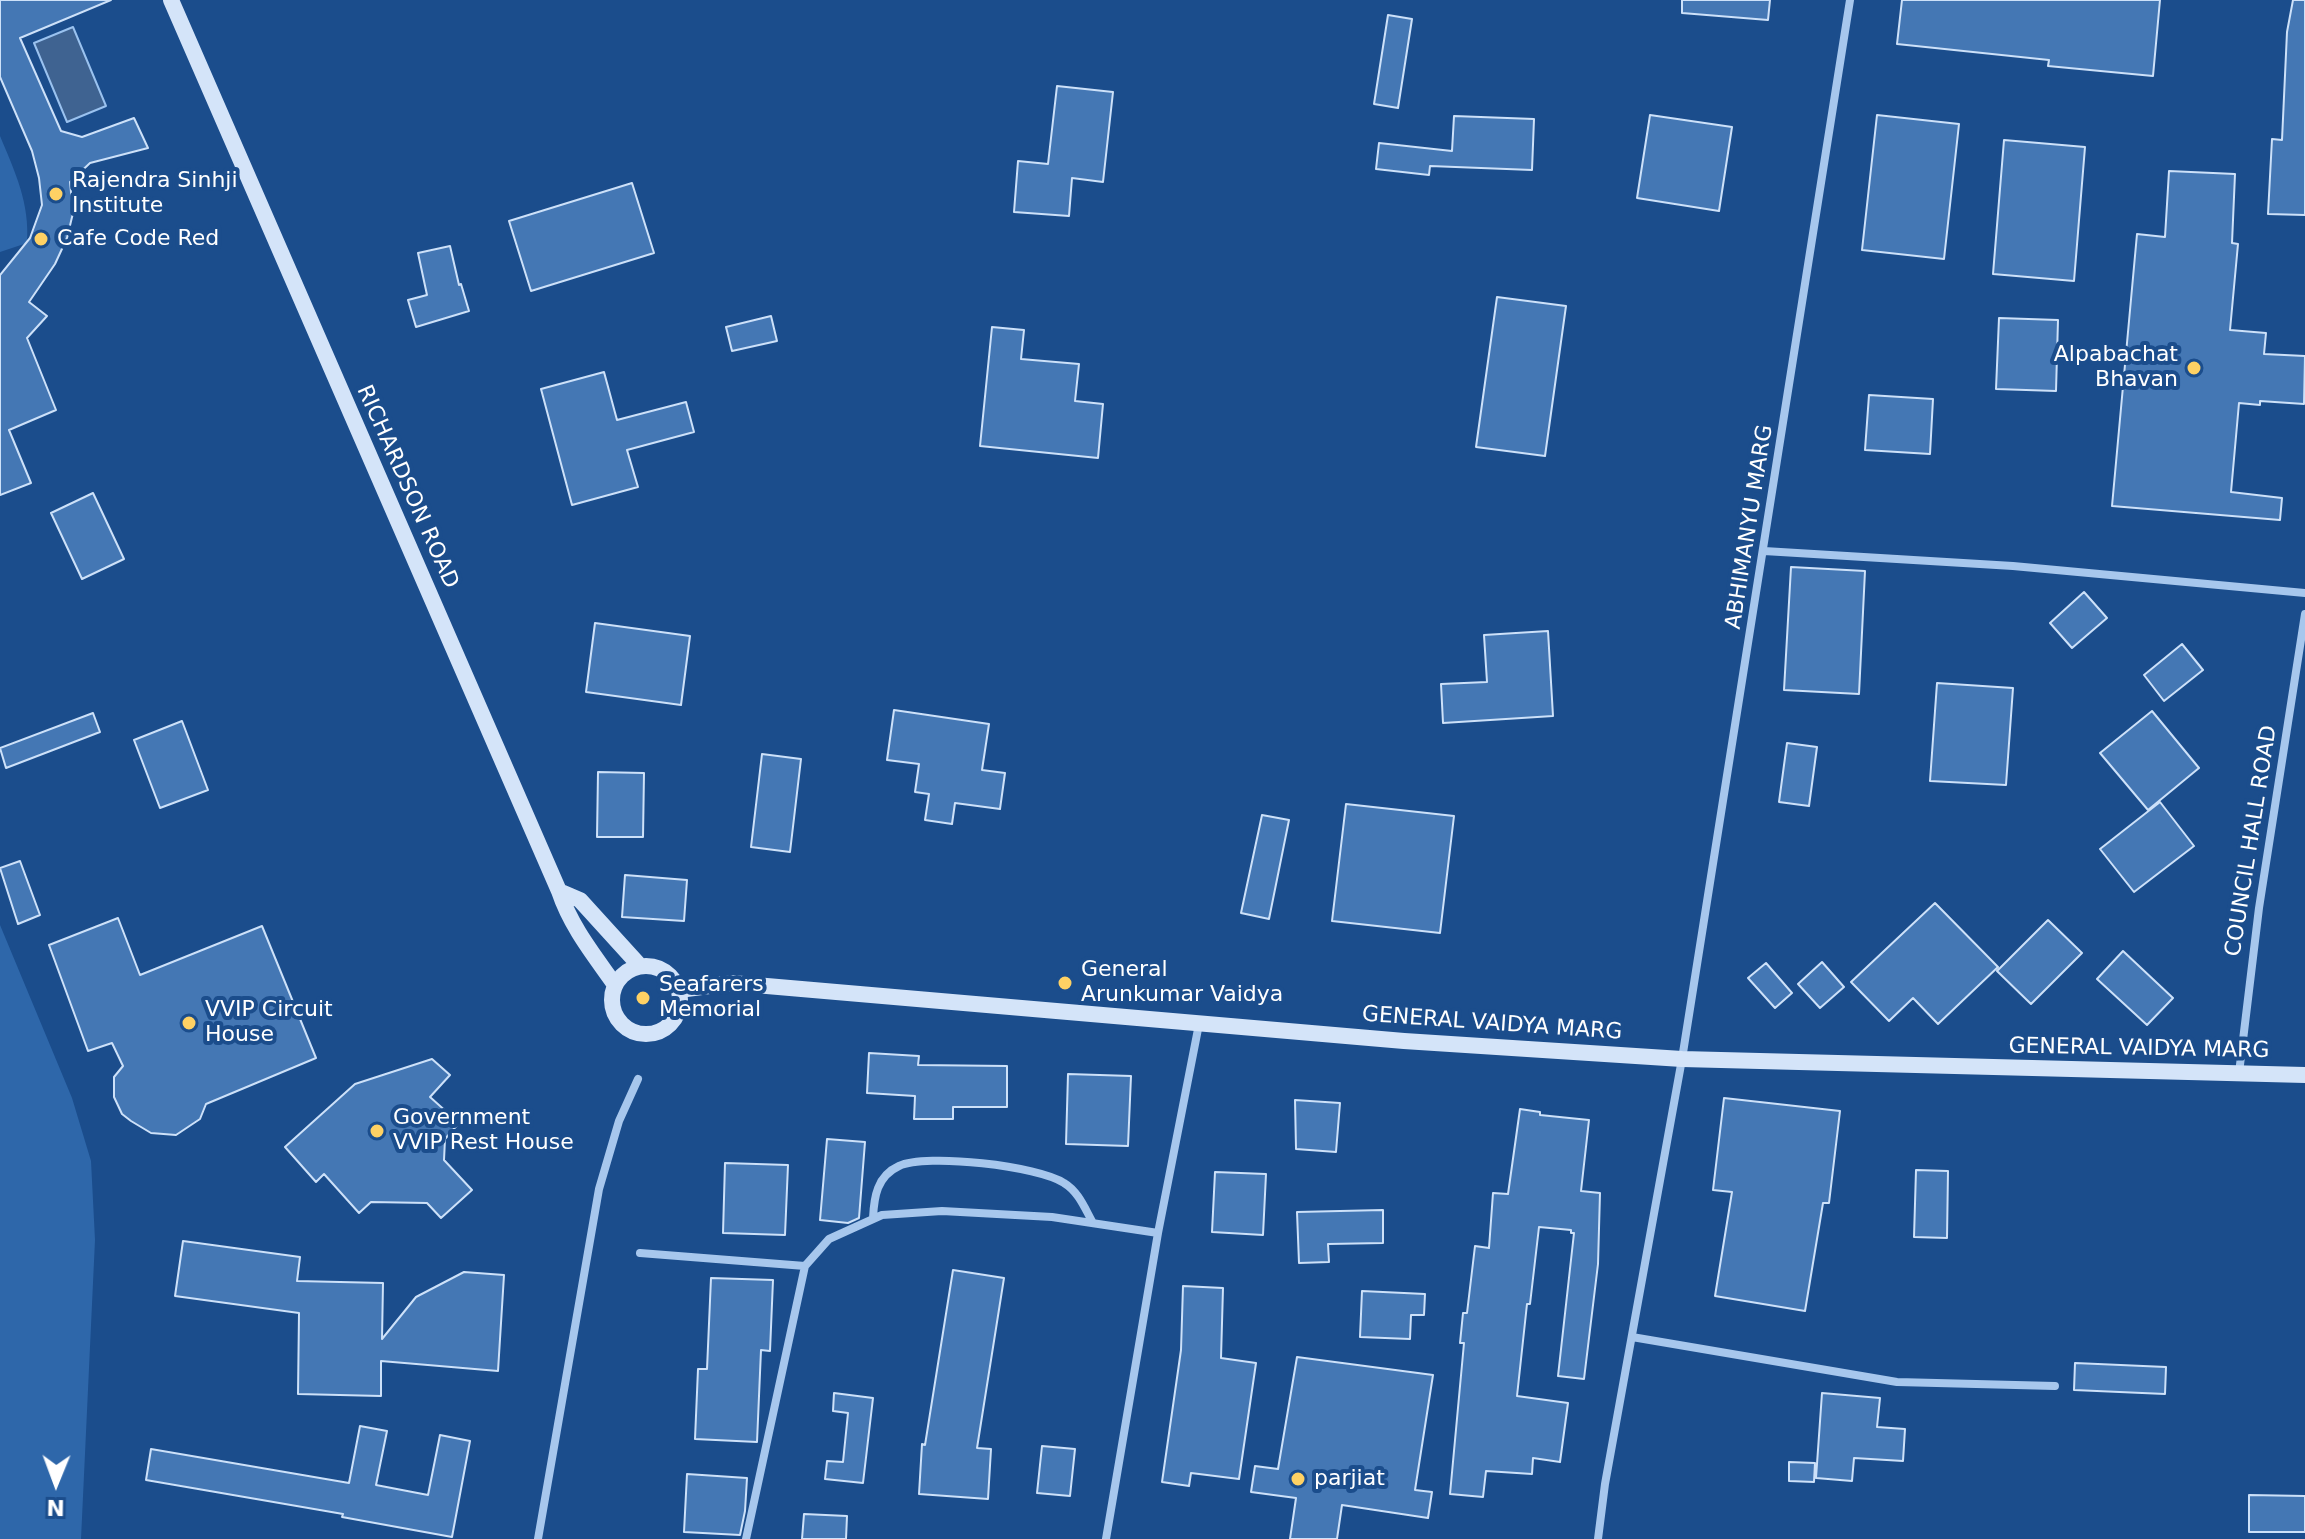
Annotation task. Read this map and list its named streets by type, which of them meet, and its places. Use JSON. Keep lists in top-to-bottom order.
{
  "streets": {
    "street": [
      "RICHARDSON ROAD",
      "ABHIMANYU MARG",
      "COUNCIL HALL ROAD",
      "GENERAL VAIDYA MARG"
    ]
  },
  "crossings": [
    ["RICHARDSON ROAD", "GENERAL VAIDYA MARG"],
    ["ABHIMANYU MARG", "GENERAL VAIDYA MARG"],
    ["COUNCIL HALL ROAD", "GENERAL VAIDYA MARG"]
  ],
  "places": [
    "Rajendra Sinhji Institute",
    "Cafe Code Red",
    "Alpabachat Bhavan",
    "General Arunkumar Vaidya",
    "Seafarers Memorial",
    "VVIP Circuit House",
    "Government VVIP Rest House",
    "parjiat"
  ],
  "north": "bottom"
}
